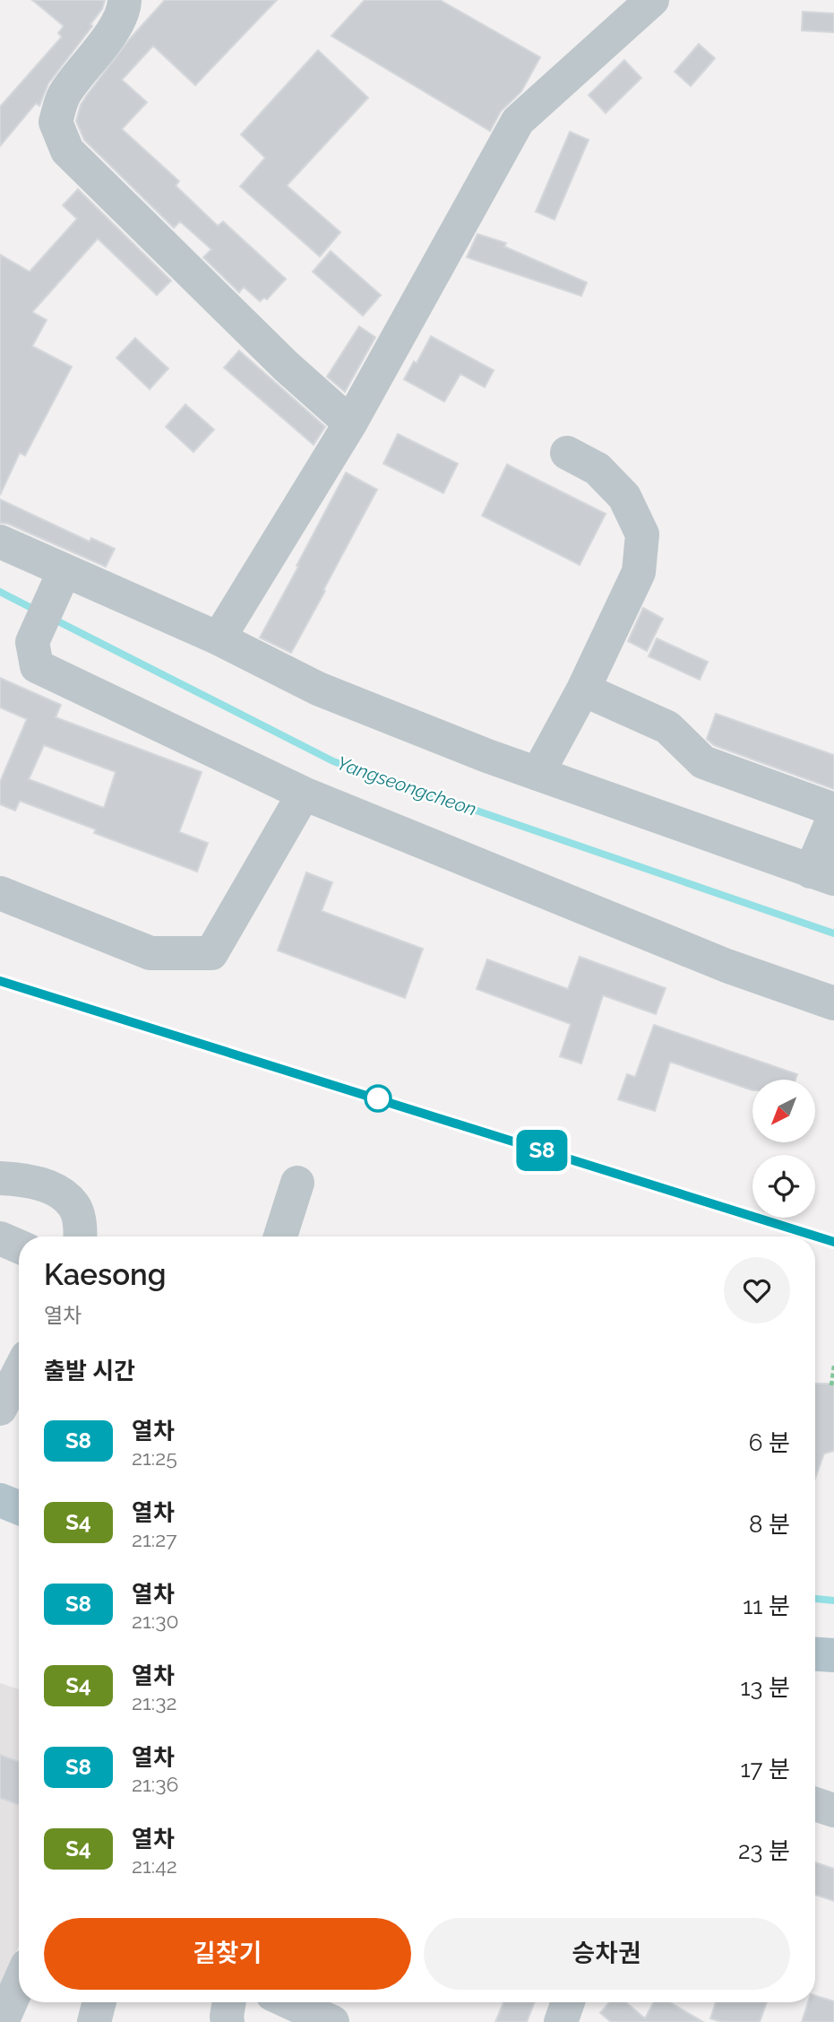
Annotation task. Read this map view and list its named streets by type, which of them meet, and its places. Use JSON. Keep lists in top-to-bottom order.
{
  "water": ["Yangseongcheon"],
  "north": "bottom left",
  "page": {
    "on_map": "S8",
    "heading": [
      ["Kaesong", "열차"],
      "출발 시간"
    ],
    "list": [
      {
        "mark": "S8",
        "name": "열차",
        "note": "21:25",
        "value": "6 분"
      },
      {
        "mark": "S4",
        "name": "열차",
        "note": "21:27",
        "value": "8 분"
      },
      {
        "mark": "S8",
        "name": "열차",
        "note": "21:30",
        "value": "11 분"
      },
      {
        "mark": "S4",
        "name": "열차",
        "note": "21:32",
        "value": "13 분"
      },
      {
        "mark": "S8",
        "name": "열차",
        "note": "21:36",
        "value": "17 분"
      },
      {
        "mark": "S4",
        "name": "열차",
        "note": "21:42",
        "value": "23 분"
      }
    ],
    "buttons": ["길찾기", "승차권"]
  }
}
